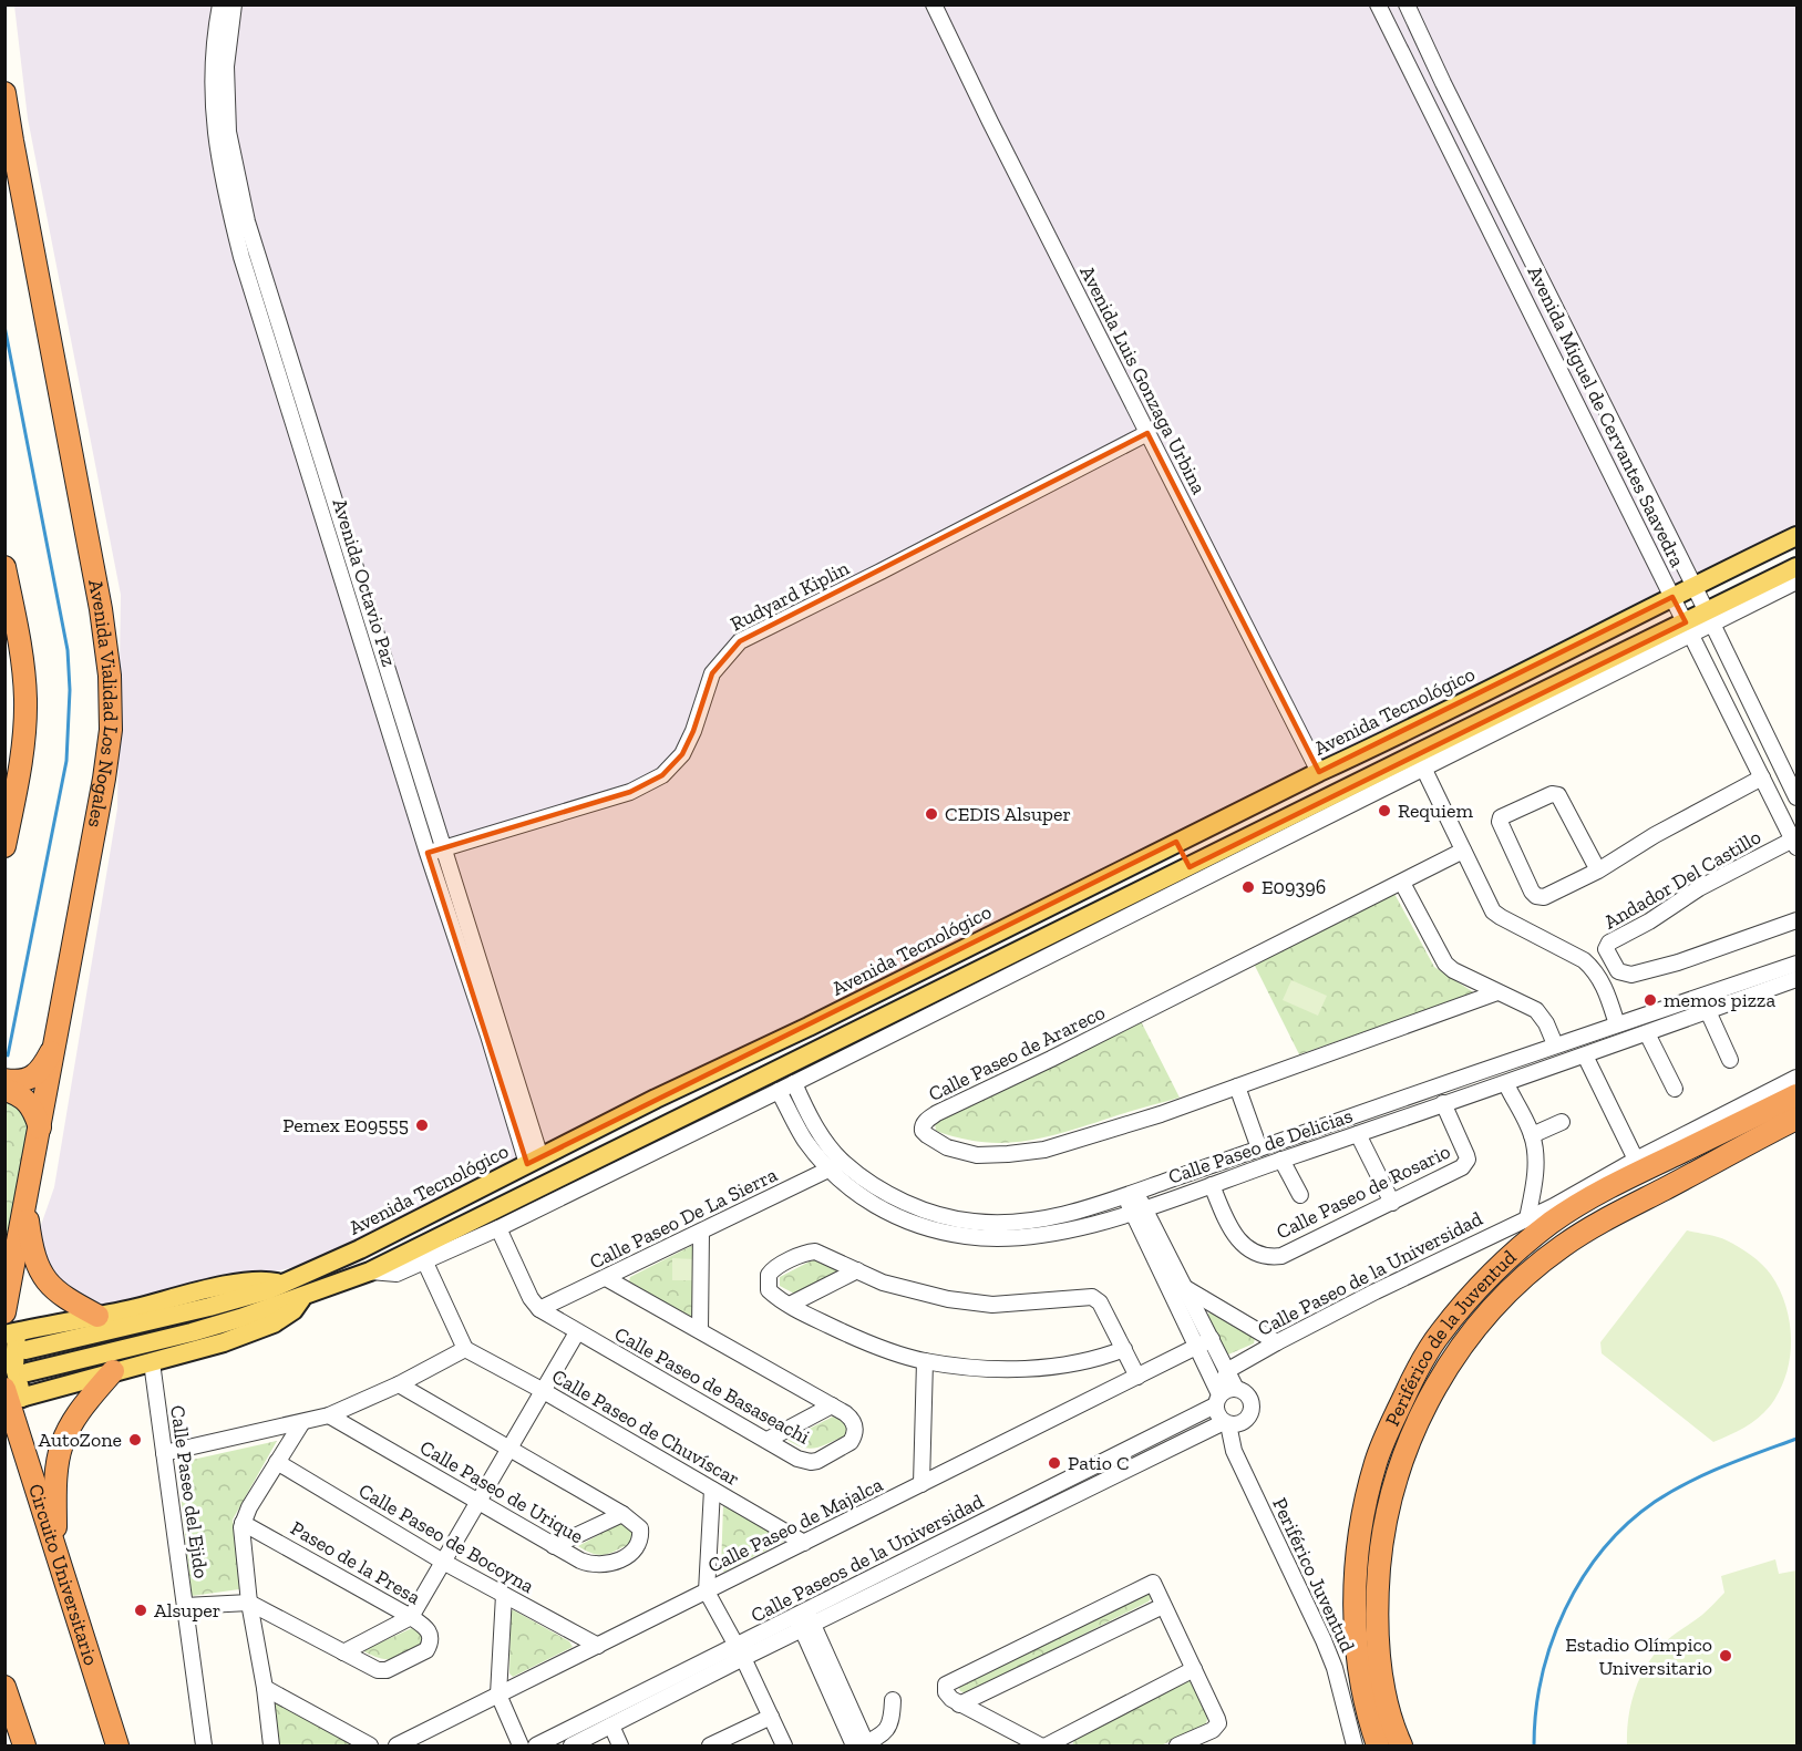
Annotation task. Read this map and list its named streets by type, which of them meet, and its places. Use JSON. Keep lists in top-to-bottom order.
{
  "streets": {
    "highway": ["Avenida Vialidad Los Nogales", "Periférico de la Juventud", "Circuito Universitario"],
    "main road": ["Avenida Tecnológico"],
    "street": [
      "Avenida Luis Gonzaga Urbina",
      "Avenida Miguel de Cervantes Saavedra",
      "Avenida Octavio Paz",
      "Rudyard Kiplin",
      "Andador Del Castillo",
      "Calle Paseo de Arareco",
      "Calle Paseo de Delicias",
      "Calle Paseo de Rosario",
      "Calle Paseo De La Sierra",
      "Calle Paseo de la Universidad",
      "Calle Paseo de Basaseachi",
      "Calle Paseo de Chuvíscar",
      "Calle Paseo del Ejido",
      "Calle Paseo de Urique",
      "Calle Paseo de Majalca",
      "Calle Paseo de Bocoyna",
      "Calle Paseos de la Universidad",
      "Paseo de la Presa",
      "Periférico Juventud"
    ]
  },
  "crossings": [
    ["Avenida Luis Gonzaga Urbina", "Rudyard Kiplin"],
    ["Avenida Luis Gonzaga Urbina", "Avenida Tecnológico"],
    ["Avenida Miguel de Cervantes Saavedra", "Avenida Tecnológico"],
    ["Avenida Miguel de Cervantes Saavedra", "Andador Del Castillo"],
    ["Avenida Octavio Paz", "Rudyard Kiplin"],
    ["Avenida Octavio Paz", "Avenida Tecnológico"],
    ["Calle Paseo de Delicias", "Calle Paseo de Rosario"],
    ["Calle Paseo de Delicias", "Calle Paseo De La Sierra"],
    ["Calle Paseo De La Sierra", "Calle Paseo de Basaseachi"],
    ["Calle Paseo de Chuvíscar", "Calle Paseo de Majalca"],
    ["Calle Paseo de Majalca", "Calle Paseo de Bocoyna"],
    ["Calle Paseos de la Universidad", "Periférico Juventud"]
  ],
  "places": [
    "Requiem",
    "CEDIS Alsuper",
    "E09396",
    "memos pizza",
    "Pemex E09555",
    "AutoZone",
    "Patio C",
    "Alsuper",
    "Estadio Olímpico Universitario"
  ]
}
